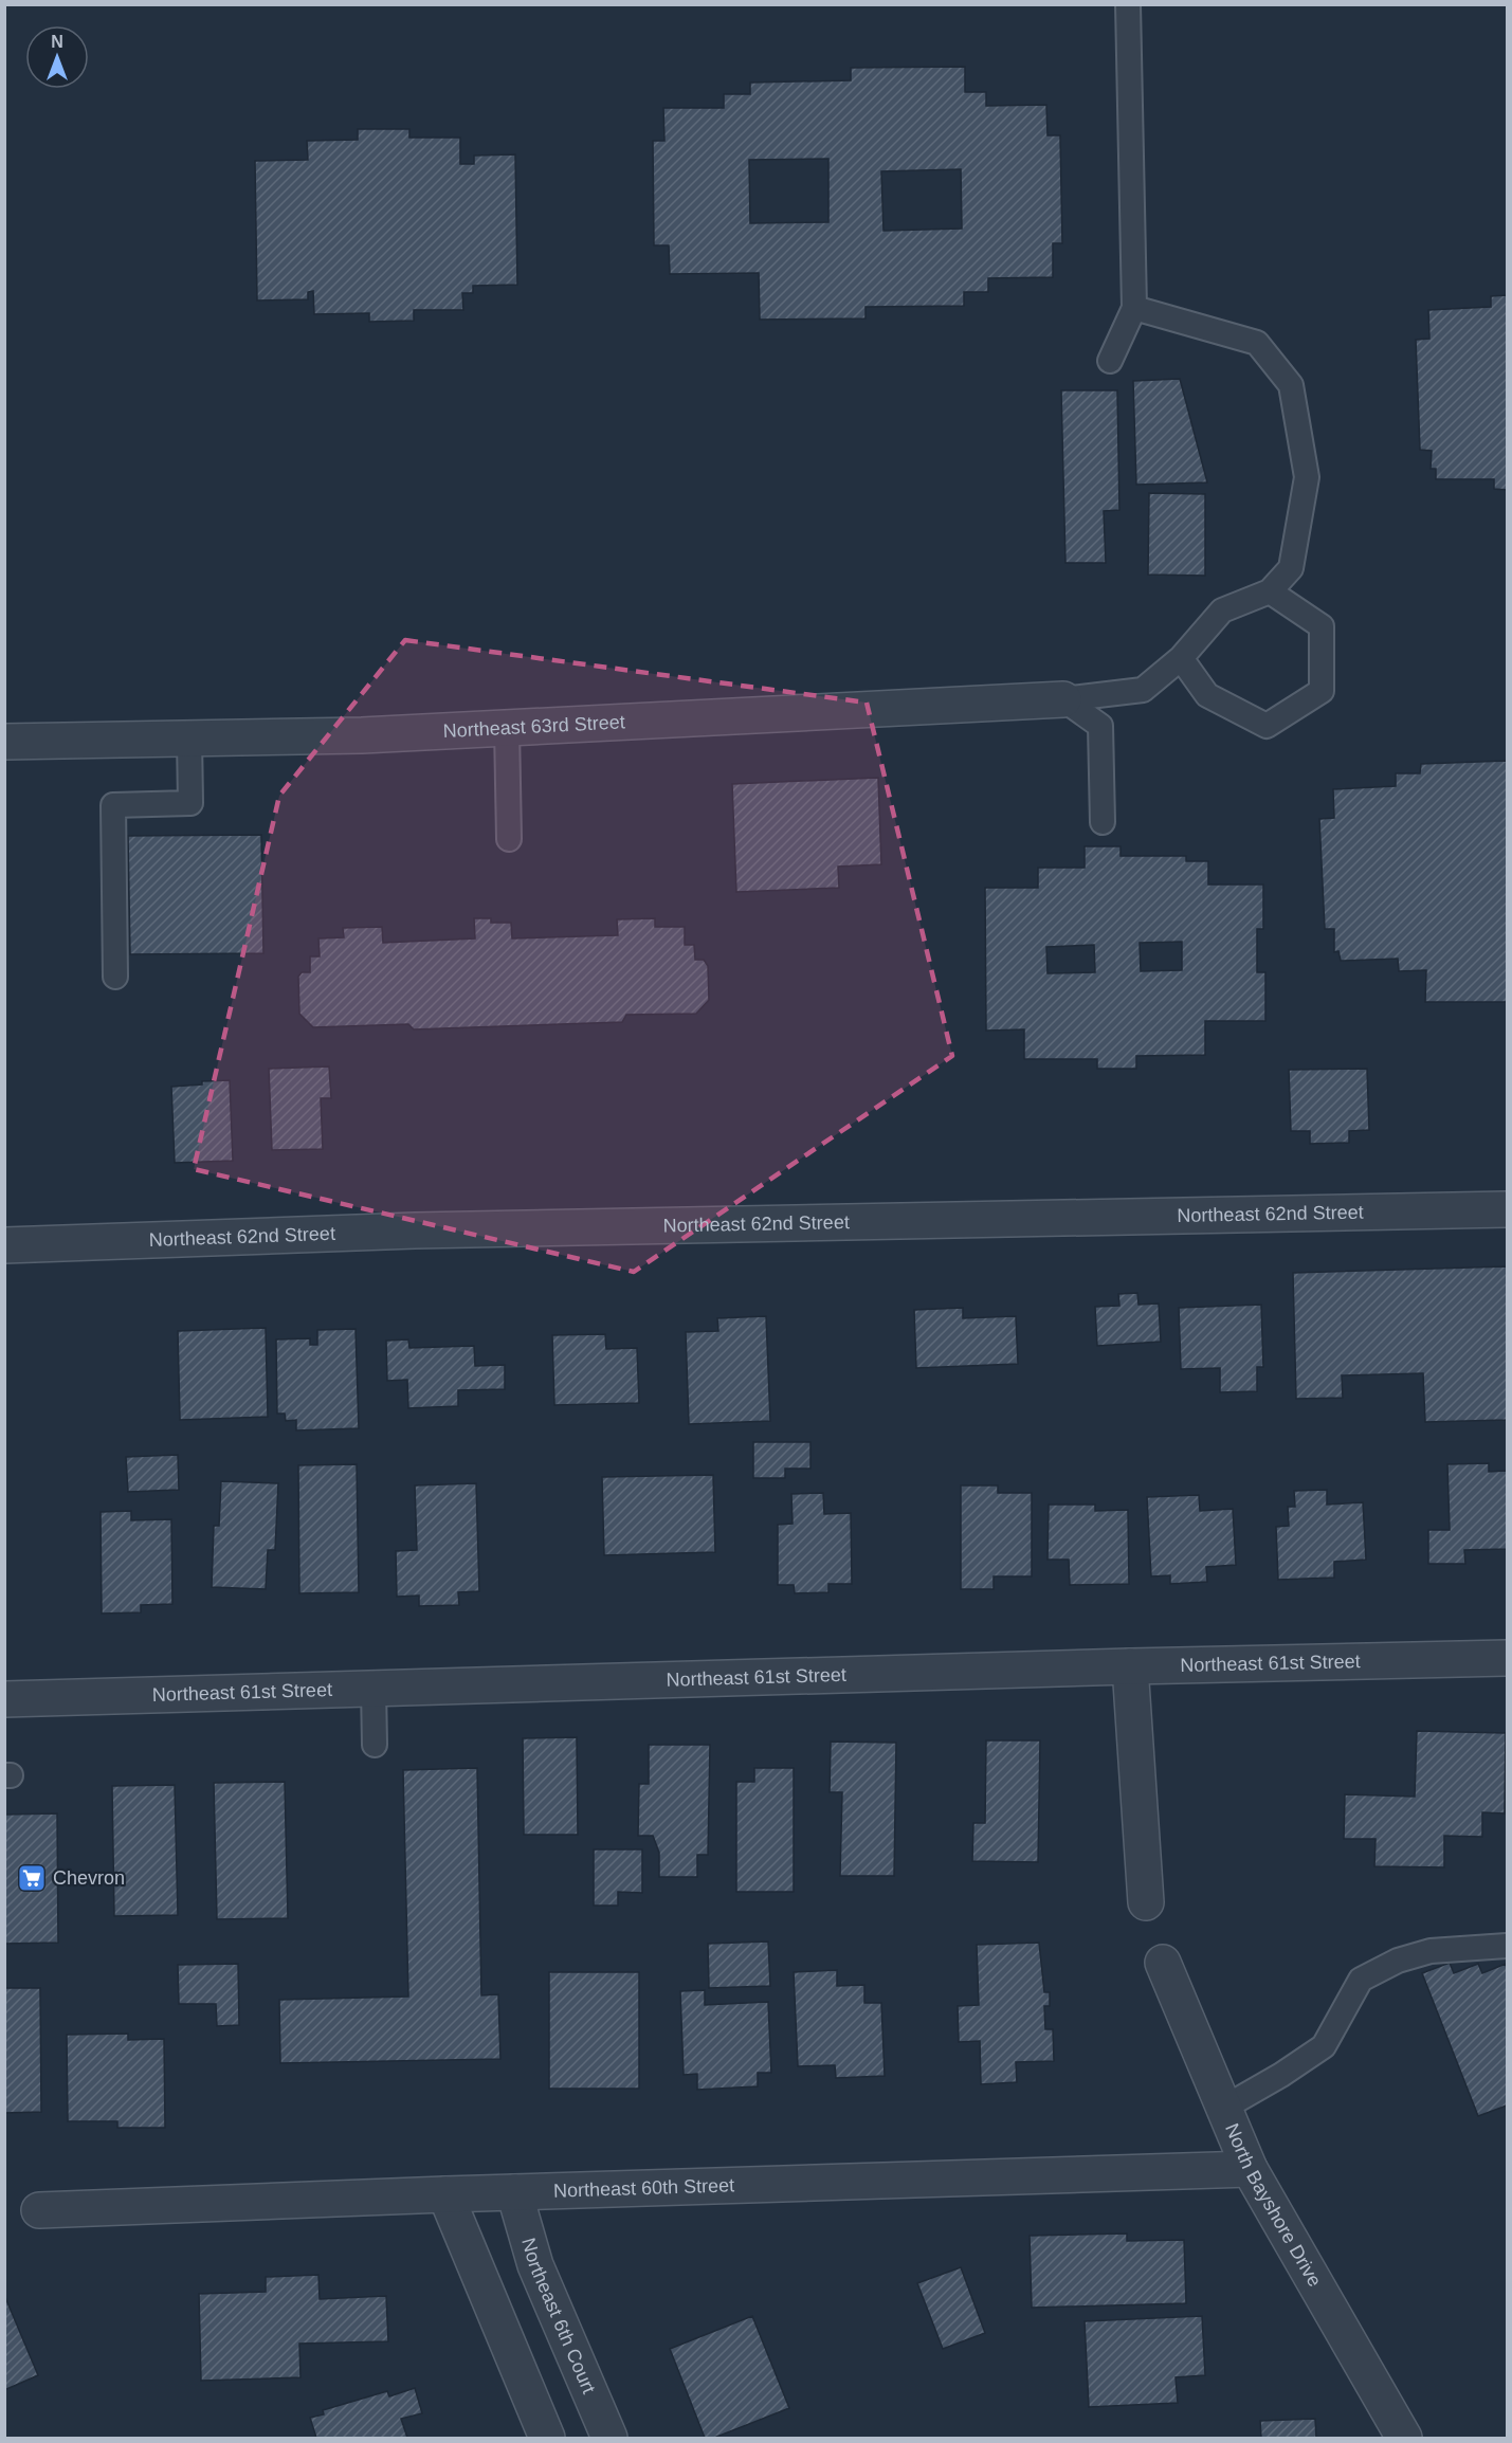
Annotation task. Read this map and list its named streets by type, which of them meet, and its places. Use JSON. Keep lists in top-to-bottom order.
{
  "streets": {
    "street": [
      "Northeast 63rd Street",
      "Northeast 62nd Street",
      "Northeast 61st Street",
      "Northeast 60th Street",
      "North Bayshore Drive",
      "Northeast 6th Court"
    ]
  },
  "crossings": [
    ["Northeast 60th Street", "North Bayshore Drive"],
    ["Northeast 60th Street", "Northeast 6th Court"]
  ],
  "places": {
    "supermarket": ["Chevron"]
  },
  "north": "top"
}
